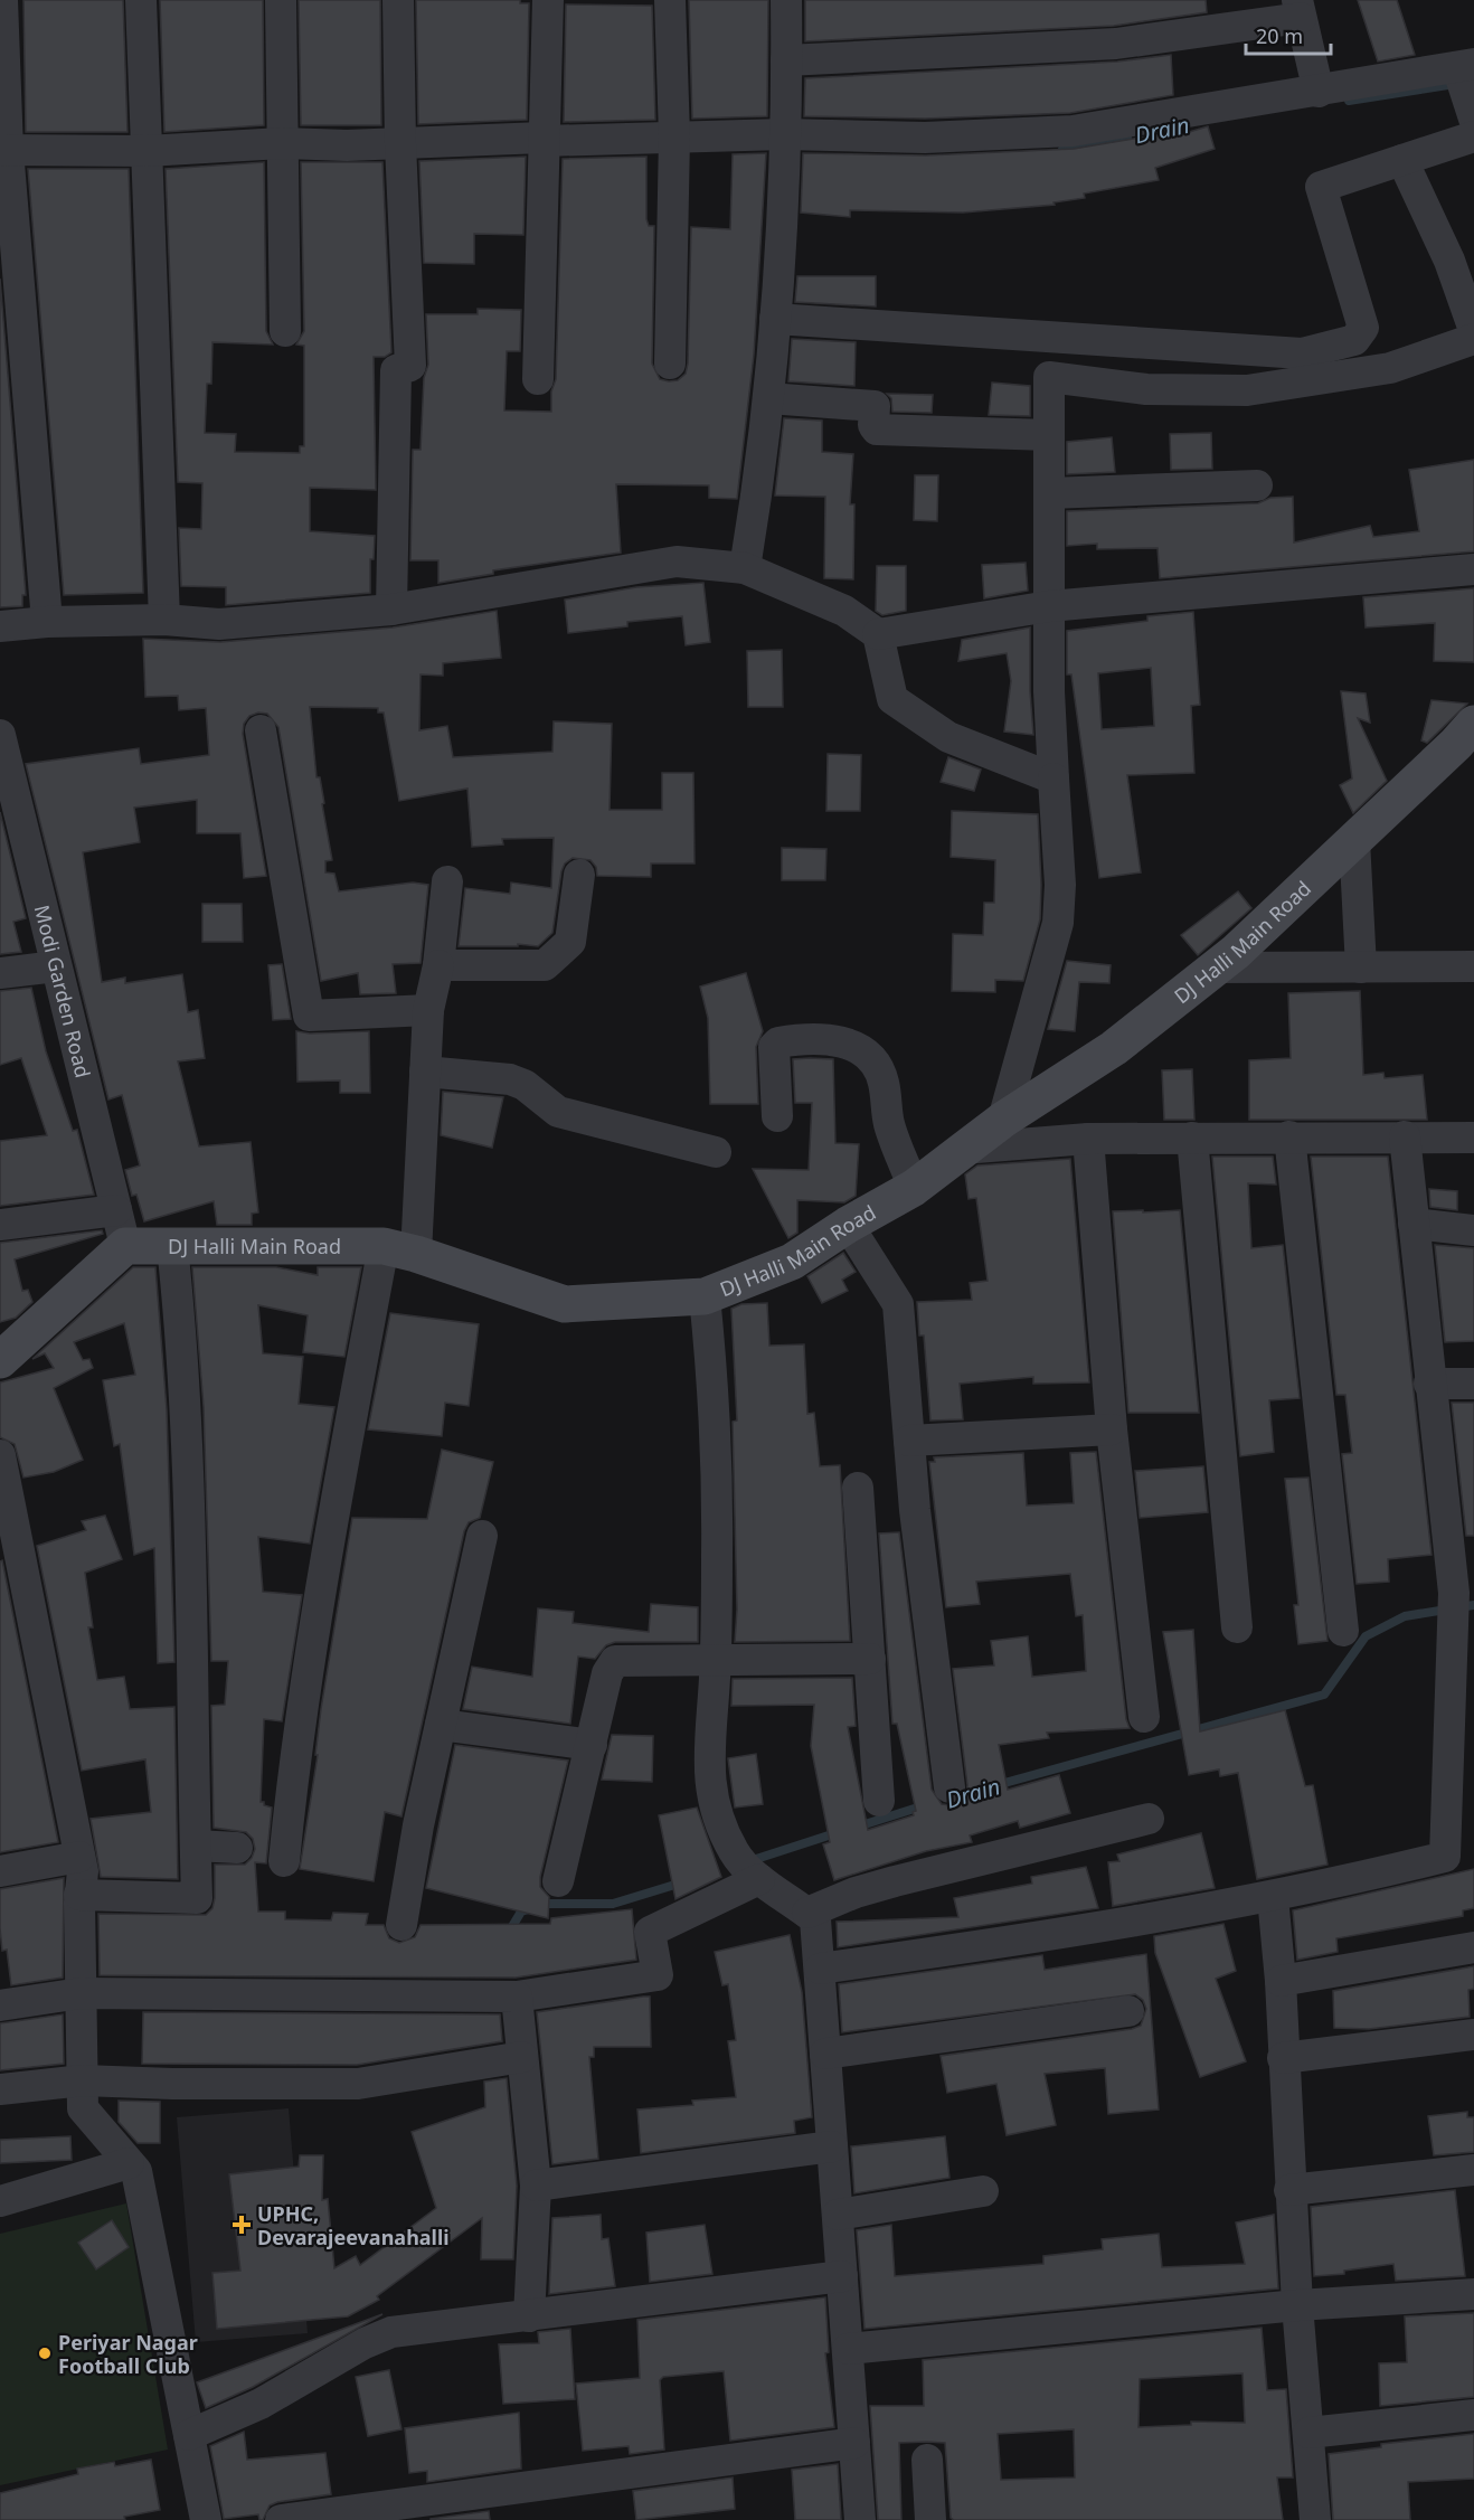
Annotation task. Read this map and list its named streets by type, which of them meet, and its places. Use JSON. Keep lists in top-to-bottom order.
{
  "streets": {
    "street": ["DJ Halli Main Road", "Modi Garden Road"]
  },
  "crossings": [
    ["DJ Halli Main Road", "Modi Garden Road"]
  ],
  "water": ["Drain"],
  "places": {
    "health": ["UPHC, Devarajeevanahalli"],
    "other": ["Periyar Nagar Football Club"]
  },
  "scale_bar": "20 m"
}
